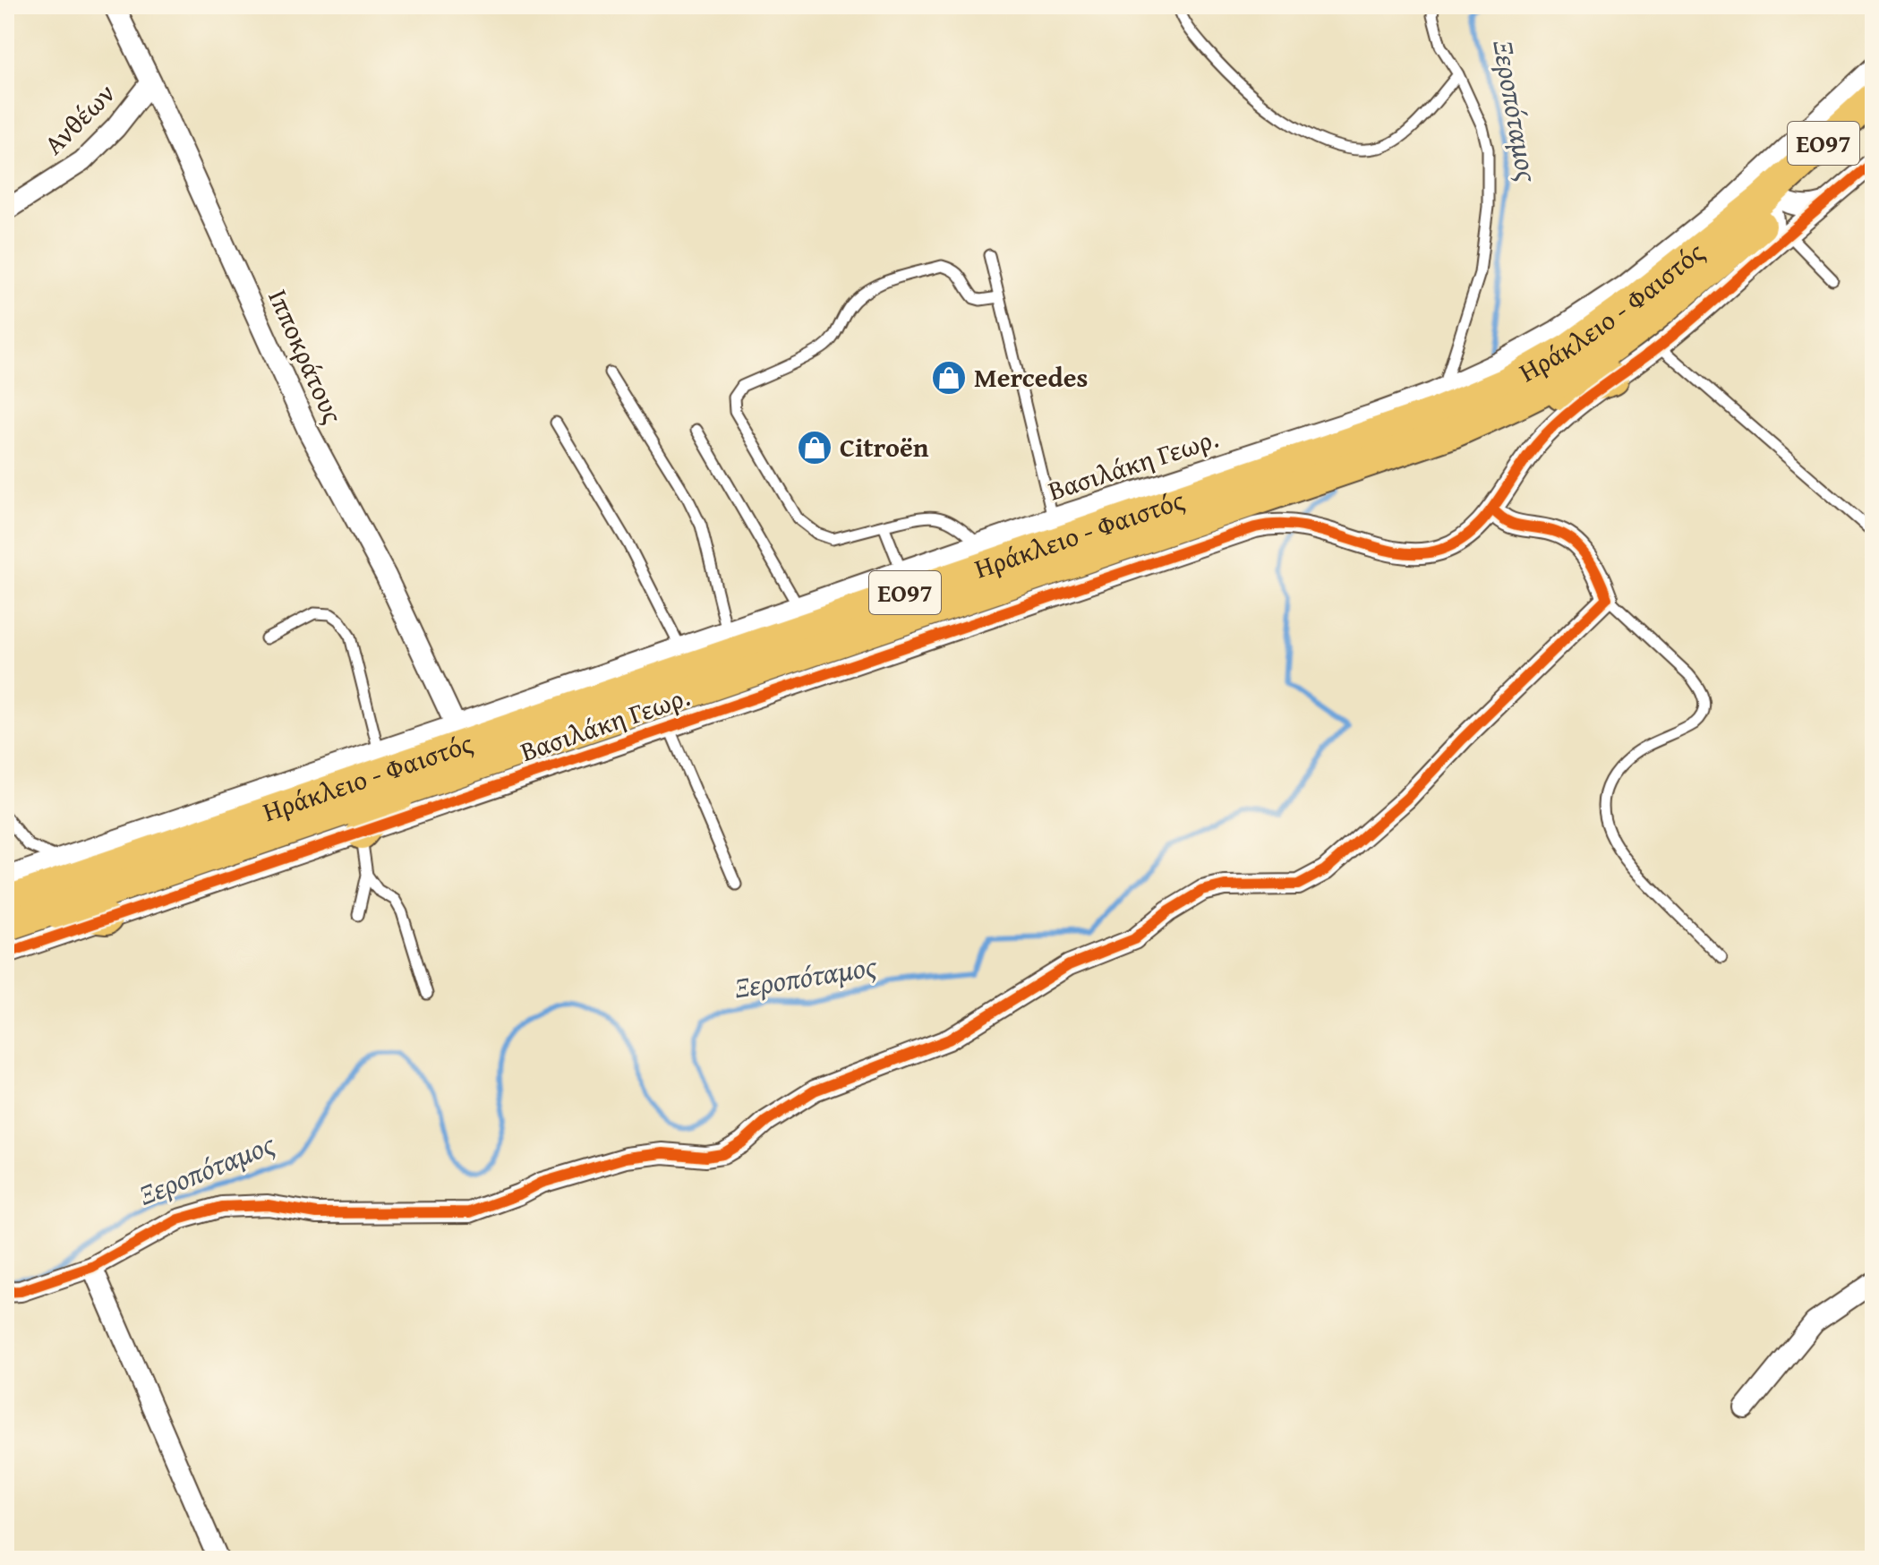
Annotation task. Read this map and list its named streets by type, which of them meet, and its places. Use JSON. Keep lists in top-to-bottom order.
{
  "streets": {
    "main road": ["ΕΟ97", "Ηράκλειο - Φαιστός"],
    "street": ["Ανθέων", "Ιπποκράτους", "Βασιλάκη Γεωρ."]
  },
  "crossings": [
    ["Ανθέων", "Ιπποκράτους"],
    ["Ηράκλειο - Φαιστός", "Βασιλάκη Γεωρ."],
    ["Ιπποκράτους", "Βασιλάκη Γεωρ."]
  ],
  "water": ["Ξεροπόταμος"],
  "places": {
    "shop": ["Mercedes", "Citroën"]
  }
}
